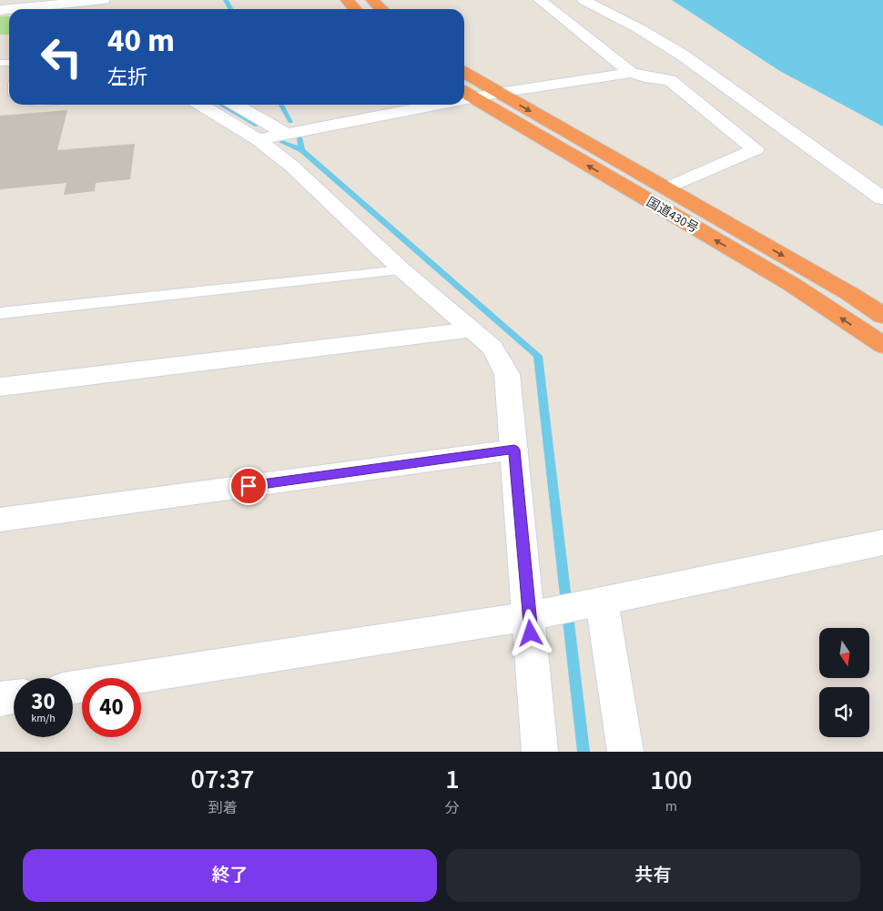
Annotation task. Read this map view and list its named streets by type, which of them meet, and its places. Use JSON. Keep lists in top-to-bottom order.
{
  "streets": {
    "highway": ["国道430号"]
  },
  "north": "bottom",
  "page": {
    "turn": ["40 m", "左折"],
    "speed": "30 km/h",
    "limit": "40",
    "eta": [
      "07:37",
      "到着",
      "1",
      "分",
      "100",
      "m"
    ],
    "buttons": ["終了", "共有"]
  }
}
